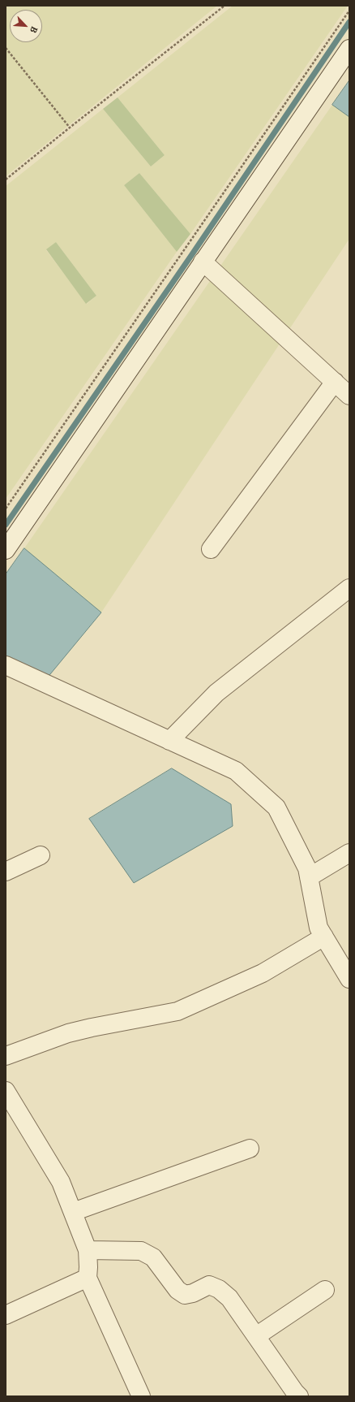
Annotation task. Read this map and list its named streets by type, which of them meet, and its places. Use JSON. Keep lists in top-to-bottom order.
{
  "north": "bottom right"
}
